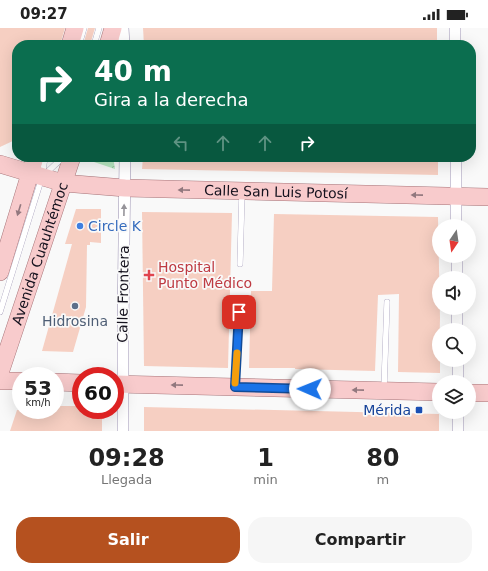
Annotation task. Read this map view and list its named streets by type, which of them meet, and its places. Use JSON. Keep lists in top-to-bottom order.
{
  "streets": {
    "main road": ["Calle San Luis Potosí", "Avenida Cuauhtémoc"],
    "street": ["Calle Frontera"]
  },
  "crossings": [
    ["Calle San Luis Potosí", "Avenida Cuauhtémoc"],
    ["Calle San Luis Potosí", "Calle Frontera"]
  ],
  "one_way": ["Calle San Luis Potosí", "Calle Frontera"],
  "places": {
    "other": ["Circle K", "Hidrosina"],
    "health": ["Hospital Punto Médico"],
    "transit": ["Mérida"]
  },
  "north": "bottom",
  "page": {
    "status": "09:27",
    "turn": ["40 m", "Gira a la derecha"],
    "speed": "53 km/h",
    "limit": "60",
    "eta": [
      "09:28",
      "Llegada",
      "1",
      "min",
      "80",
      "m"
    ],
    "buttons": ["Salir", "Compartir"]
  }
}
